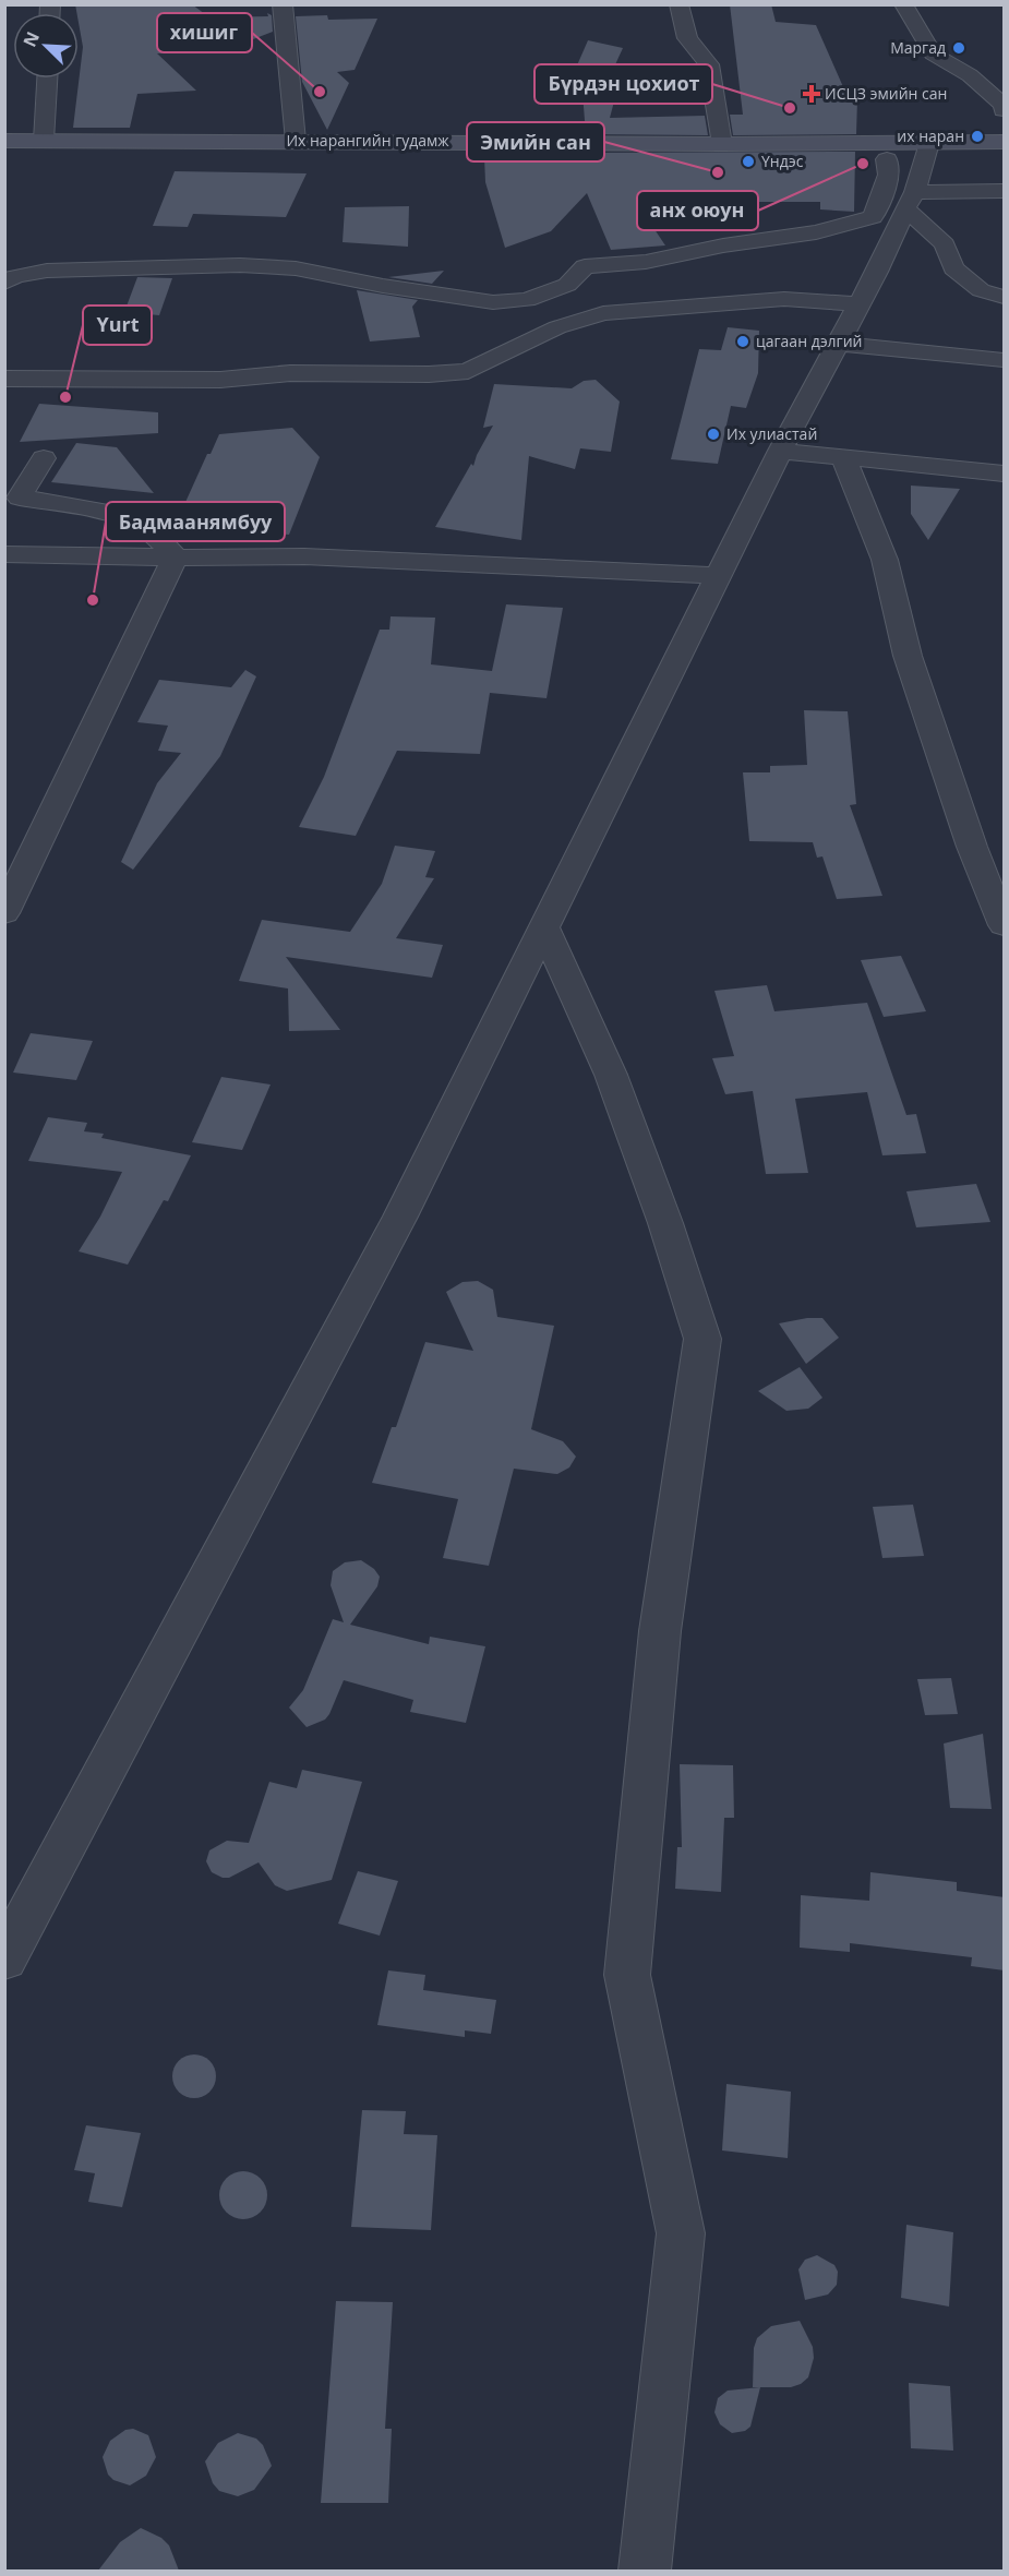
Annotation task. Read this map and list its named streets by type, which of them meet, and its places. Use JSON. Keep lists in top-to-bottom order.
{
  "streets": {
    "main road": ["Их нарангийн гудамж"]
  },
  "places": {
    "other": [
      "Маргад",
      "хишиг",
      "Бүрдэн цохиот",
      "их наран",
      "Үндэс",
      "анх оюун",
      "Эмийн сан",
      "цагаан дэлгий",
      "Yurt",
      "Их улиастай",
      "Бадмаанямбуу"
    ],
    "health": ["ИСЦЗ эмийн сан"]
  },
  "north": "top left"
}
